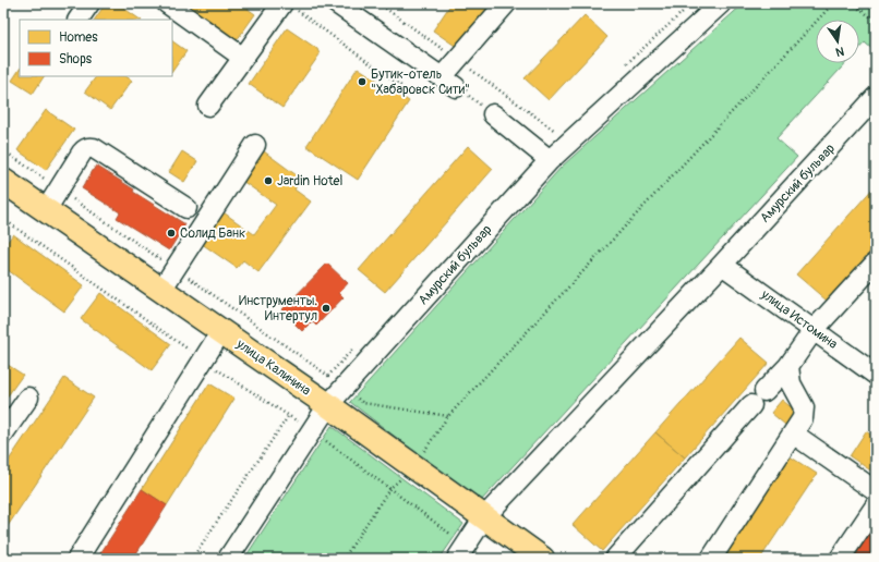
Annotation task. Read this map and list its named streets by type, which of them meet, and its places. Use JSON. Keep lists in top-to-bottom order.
{
  "streets": {
    "main road": ["улица Калинина"],
    "street": ["Амурский бульвар", "улица Истомина"]
  },
  "crossings": [
    ["Амурский бульвар", "улица Истомина"],
    ["Амурский бульвар", "улица Калинина"]
  ],
  "places": [
    "Бутик-отель \"Хабаровск Сити\"",
    "Jardin Hotel",
    "Солид Банк",
    "Инструменты. Интертул"
  ],
  "legend": ["Homes", "Shops"],
  "north": "bottom"
}
